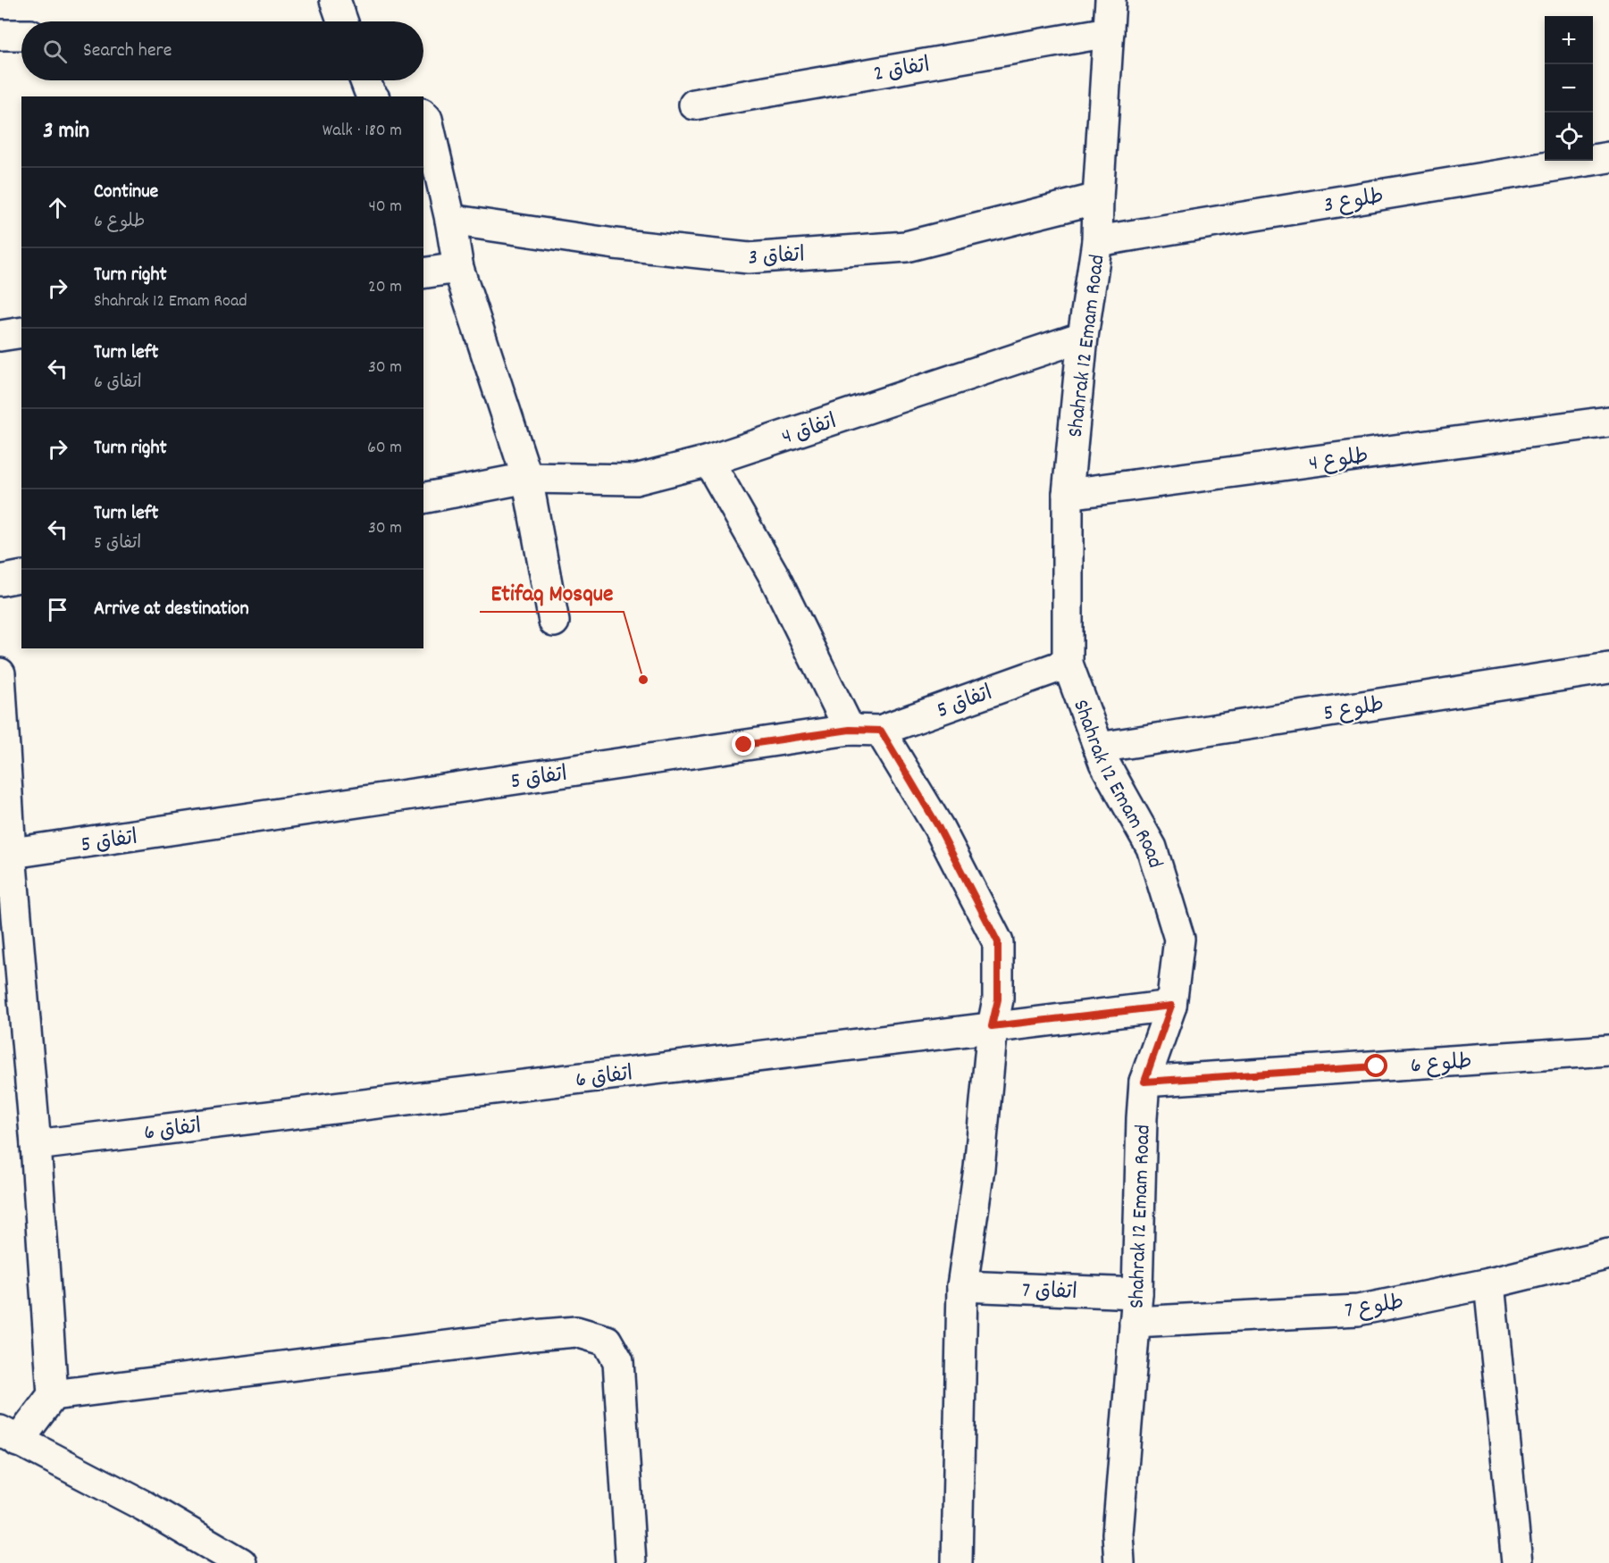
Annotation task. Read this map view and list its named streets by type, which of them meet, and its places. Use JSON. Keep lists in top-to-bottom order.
{
  "streets": {
    "street": [
      "اتفاق 2",
      "طلوع 3",
      "اتفاق 3",
      "Shahrak 12 Emam Road",
      "اتفاق 4",
      "طلوع 4",
      "اتفاق 5",
      "طلوع 5",
      "طلوع 6",
      "اتفاق 6",
      "اتفاق 7",
      "طلوع 7"
    ]
  },
  "crossings": [
    ["اتفاق 2", "Shahrak 12 Emam Road"],
    ["طلوع 3", "Shahrak 12 Emam Road"],
    ["اتفاق 3", "Shahrak 12 Emam Road"],
    ["Shahrak 12 Emam Road", "اتفاق 4"],
    ["Shahrak 12 Emam Road", "طلوع 4"],
    ["Shahrak 12 Emam Road", "اتفاق 5"],
    ["Shahrak 12 Emam Road", "طلوع 5"],
    ["Shahrak 12 Emam Road", "طلوع 6"],
    ["Shahrak 12 Emam Road", "اتفاق 6"],
    ["Shahrak 12 Emam Road", "اتفاق 7"],
    ["Shahrak 12 Emam Road", "طلوع 7"]
  ],
  "places": ["Etifaq Mosque"],
  "page": {
    "map_buttons": ["+", "−"],
    "search": "Search here",
    "heading": ["3 min", "Walk · 180 m"],
    "list": [
      ["Continue", "طلوع 6", "40 m"],
      ["Turn right", "Shahrak 12 Emam Road", "20 m"],
      ["Turn left", "اتفاق 6", "30 m"],
      ["Turn right", "60 m"],
      ["Turn left", "اتفاق 5", "30 m"],
      "Arrive at destination"
    ]
  }
}
